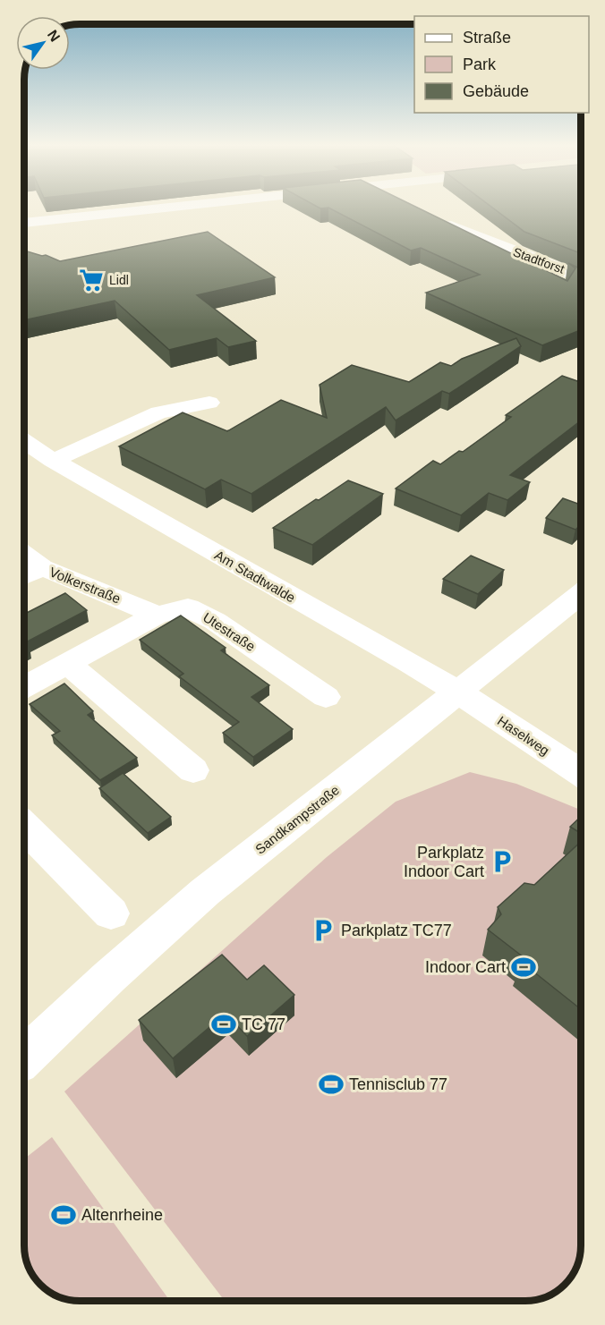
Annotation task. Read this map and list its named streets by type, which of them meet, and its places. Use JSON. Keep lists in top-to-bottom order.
{
  "streets": {
    "street": [
      "Stadtforst",
      "Am Stadtwalde",
      "Volkerstraße",
      "Utestraße",
      "Haselweg",
      "Sandkampstraße"
    ]
  },
  "crossings": [
    ["Am Stadtwalde", "Haselweg"],
    ["Am Stadtwalde", "Sandkampstraße"],
    ["Volkerstraße", "Utestraße"],
    ["Haselweg", "Sandkampstraße"]
  ],
  "places": {
    "supermarket": ["Lidl"],
    "parking": ["Parkplatz Indoor Cart", "Parkplatz TC77"],
    "sports": [
      "Indoor Cart",
      "TC 77",
      "Tennisclub 77",
      "Altenrheine"
    ]
  },
  "legend": ["Straße", "Park", "Gebäude"],
  "north": "top right"
}
